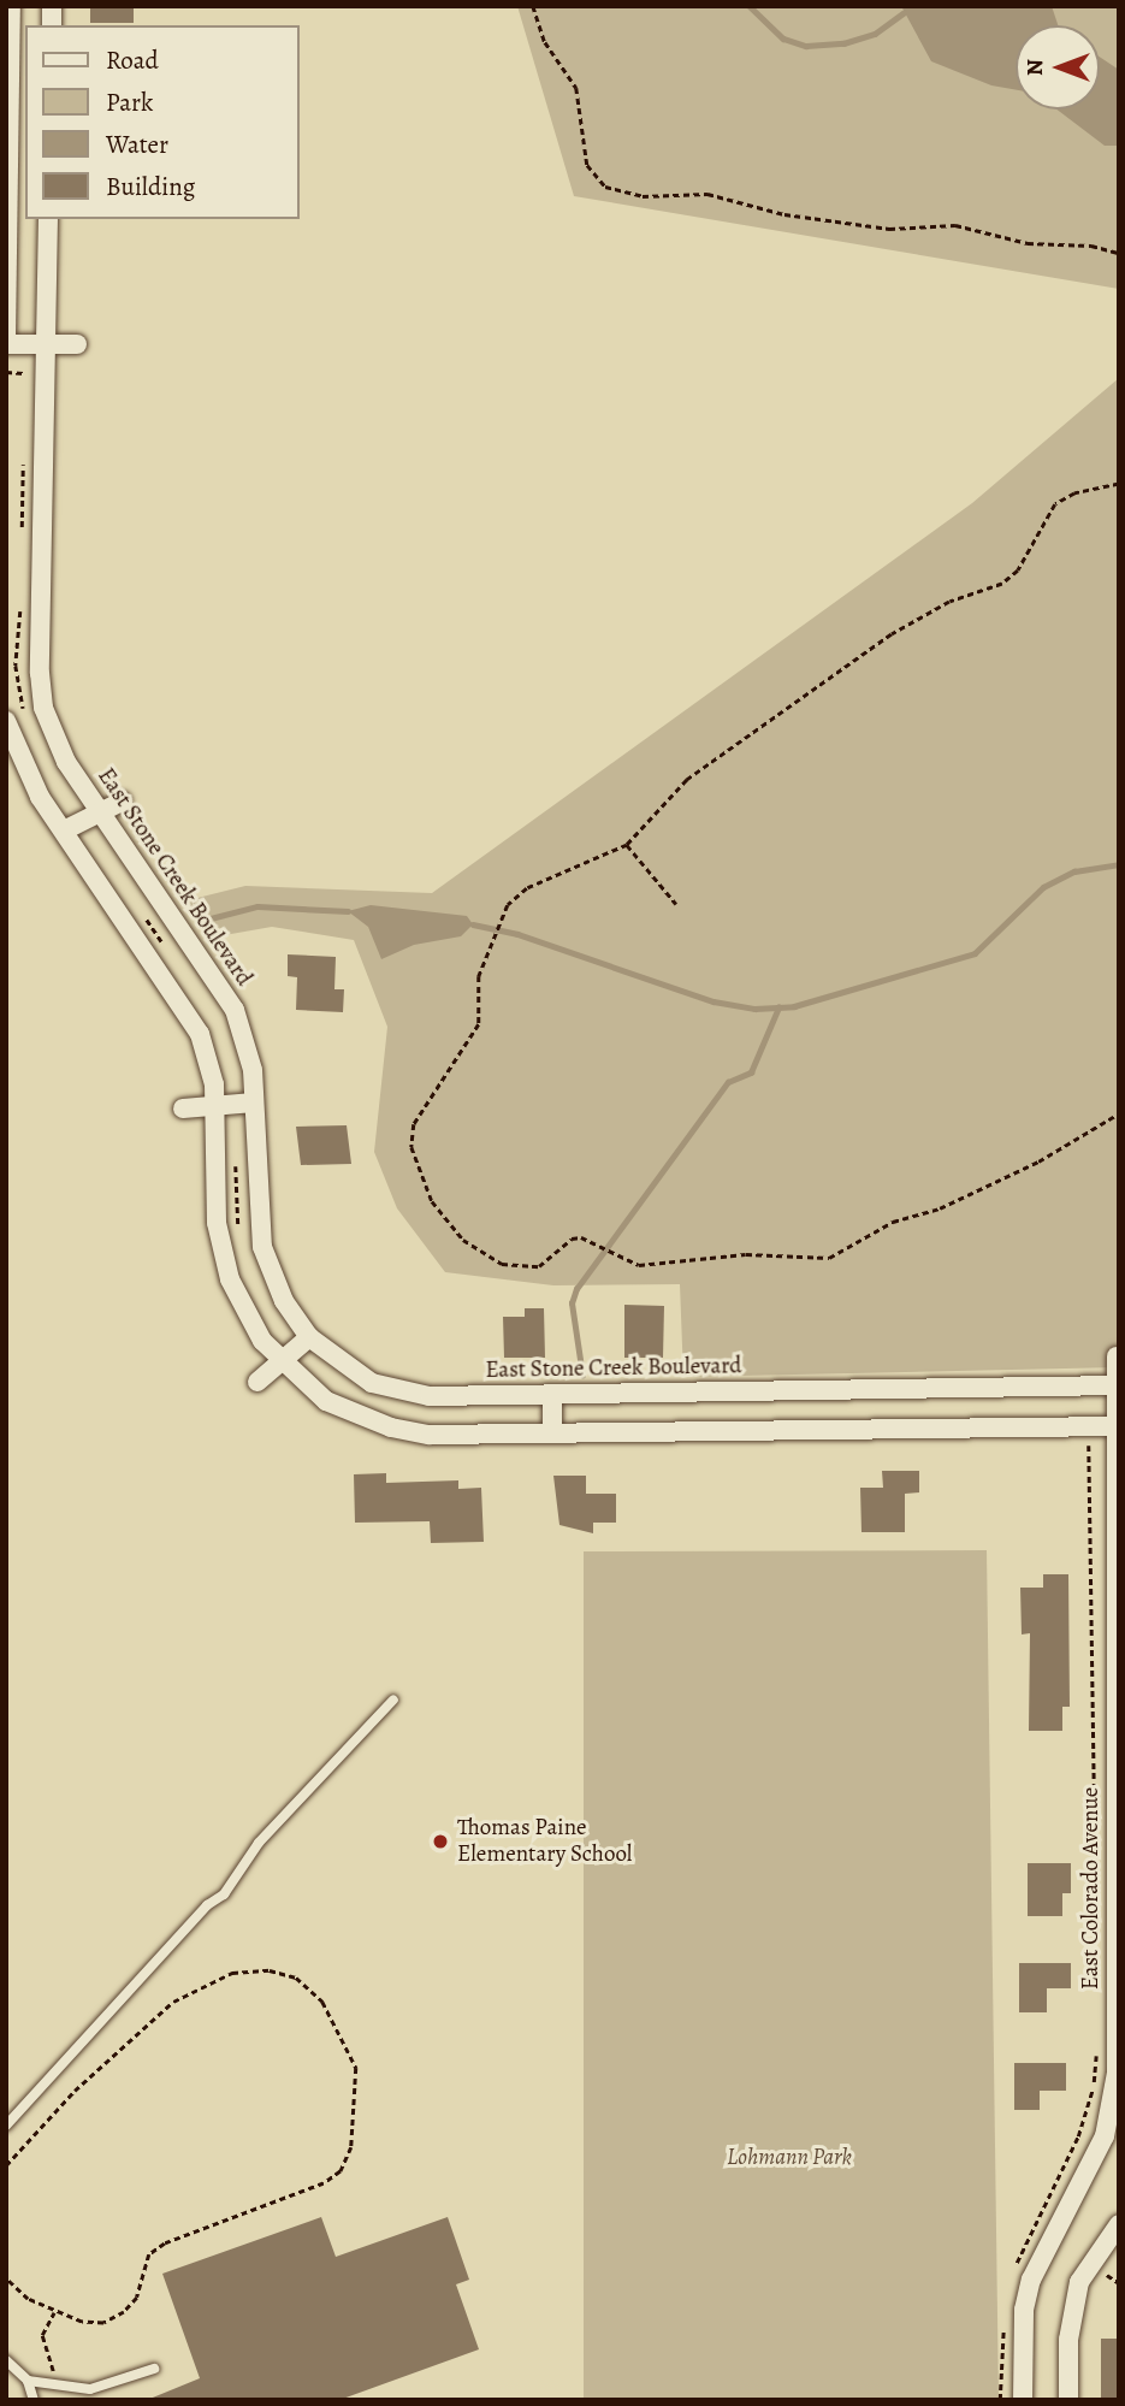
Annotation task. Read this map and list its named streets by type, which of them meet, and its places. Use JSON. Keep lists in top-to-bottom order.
{
  "streets": {
    "street": ["East Stone Creek Boulevard", "East Colorado Avenue"]
  },
  "crossings": [
    ["East Stone Creek Boulevard", "East Colorado Avenue"]
  ],
  "parks": ["Lohmann Park"],
  "places": ["Thomas Paine Elementary School"],
  "legend": [
    "Road",
    "Park",
    "Water",
    "Building"
  ],
  "north": "left"
}
